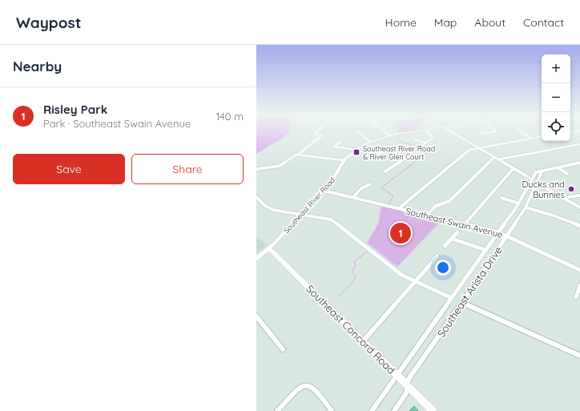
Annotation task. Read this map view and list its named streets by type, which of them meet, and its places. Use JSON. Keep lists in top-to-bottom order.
{
  "streets": {
    "street": [
      "Southeast River Road",
      "Southeast Swain Avenue",
      "Southeast Arista Drive",
      "Southeast Concord Road"
    ]
  },
  "crossings": [
    ["Southeast River Road", "Southeast Swain Avenue"],
    ["Southeast River Road", "Southeast Concord Road"],
    ["Southeast Swain Avenue", "Southeast Arista Drive"],
    ["Southeast Arista Drive", "Southeast Concord Road"]
  ],
  "places": {
    "transit": ["Southeast River Road & River Glen Court"],
    "other": ["Ducks and Bunnies"]
  },
  "page": {
    "header": "Waypost",
    "nav": [
      "Home",
      "Map",
      "About",
      "Contact"
    ],
    "heading": "Nearby",
    "map_buttons": ["+", "−"],
    "list": [
      {
        "mark": "1",
        "name": "Risley Park",
        "note": "Park · Southeast Swain Avenue",
        "value": "140 m"
      }
    ],
    "buttons": ["Save", "Share"],
    "pins": "1"
  }
}
